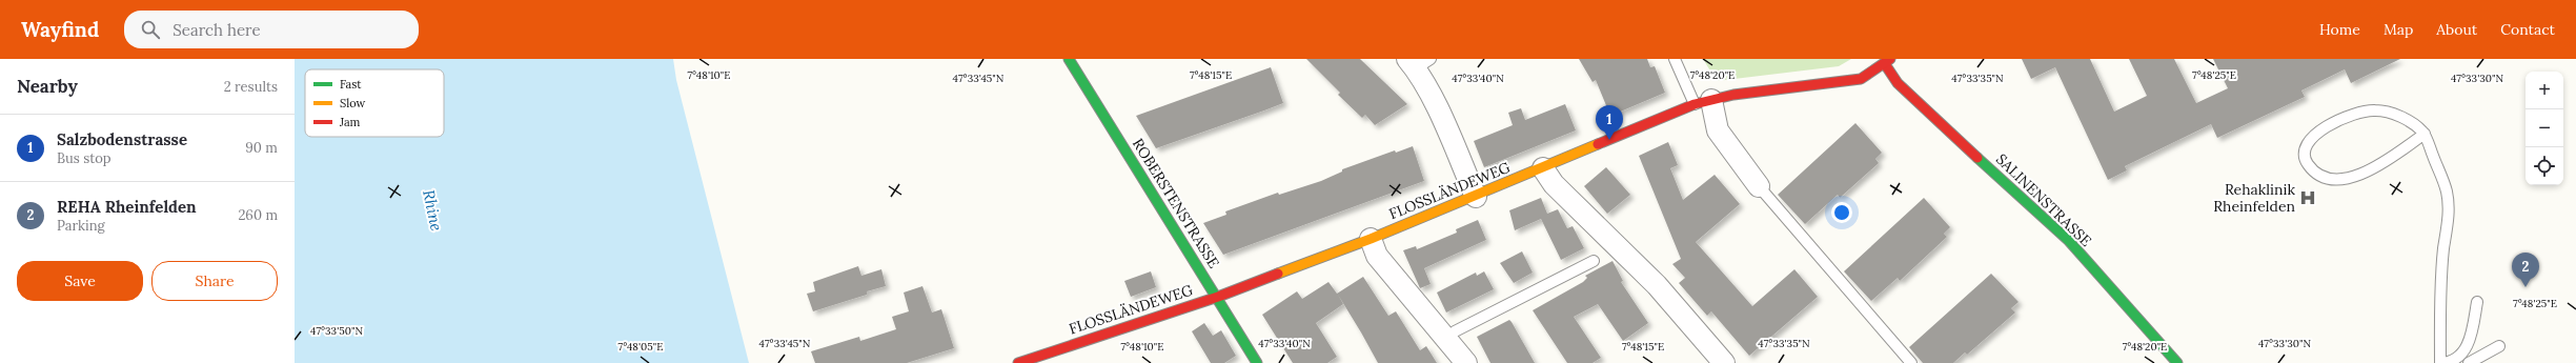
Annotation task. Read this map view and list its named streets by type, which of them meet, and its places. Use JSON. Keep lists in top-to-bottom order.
{
  "streets": {
    "street": ["FLOSSLÄNDEWEG", "SALINENSTRASSE", "ROBERSTENSTRASSE"]
  },
  "crossings": [
    ["FLOSSLÄNDEWEG", "SALINENSTRASSE"],
    ["FLOSSLÄNDEWEG", "ROBERSTENSTRASSE"]
  ],
  "water": ["Rhine"],
  "places": {
    "hospital": ["Rehaklinik Rheinfelden"]
  },
  "legend": ["Fast", "Slow", "Jam"],
  "page": {
    "header": "Wayfind",
    "search": "Search here",
    "nav": [
      "Home",
      "Map",
      "About",
      "Contact"
    ],
    "heading": ["Nearby", "2 results"],
    "map_buttons": ["+", "−"],
    "pins": ["1", "2"],
    "list": [
      {
        "mark": "1",
        "name": "Salzbodenstrasse",
        "note": "Bus stop",
        "value": "90 m"
      },
      {
        "mark": "2",
        "name": "REHA Rheinfelden",
        "note": "Parking",
        "value": "260 m"
      }
    ],
    "buttons": ["Save", "Share"]
  },
  "coordinates": [
    "7°48'10\"E",
    "7°48'15\"E",
    "7°48'20\"E",
    "7°48'25\"E",
    "47°33'45\"N",
    "47°33'40\"N",
    "47°33'35\"N",
    "47°33'30\"N",
    "47°33'50\"N",
    "7°48'05\"E"
  ]
}
